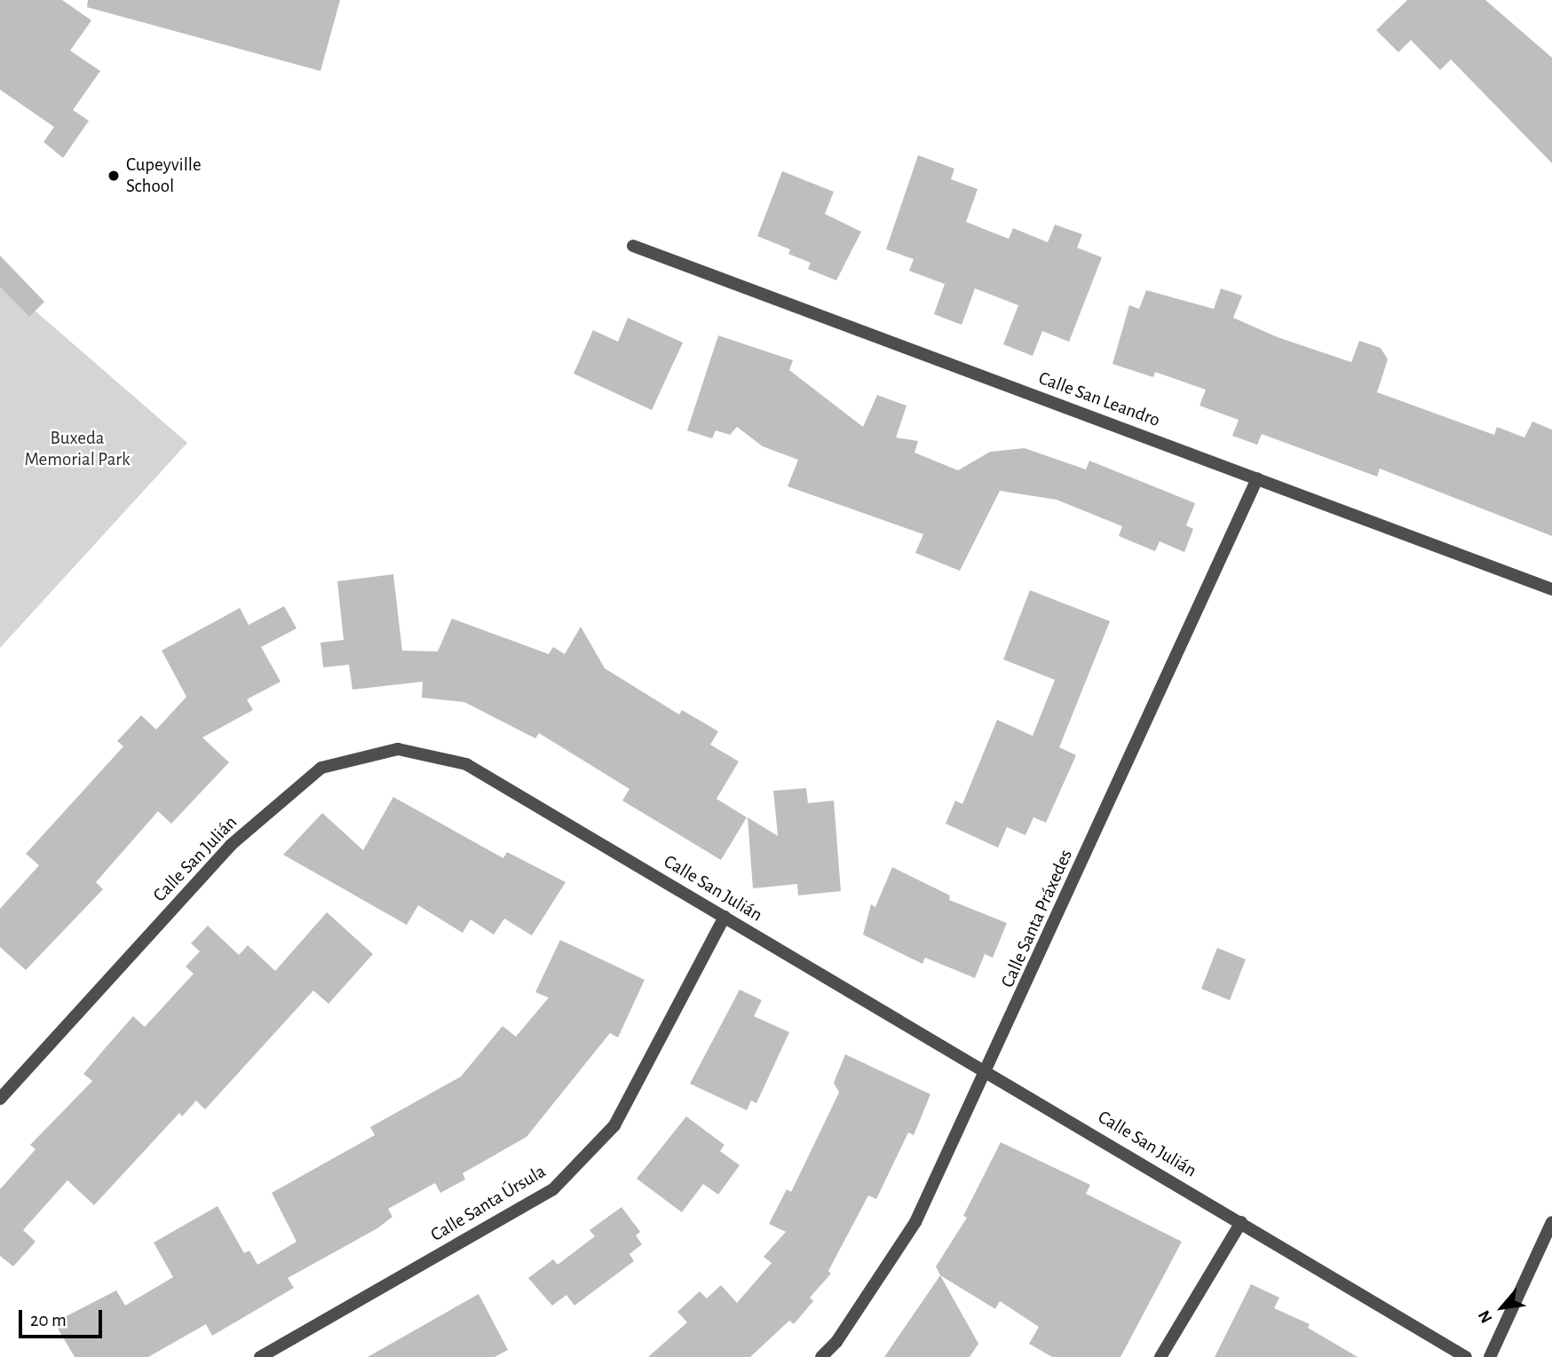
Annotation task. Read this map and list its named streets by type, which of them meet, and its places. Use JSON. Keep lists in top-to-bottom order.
{
  "streets": {
    "street": [
      "Calle San Leandro",
      "Calle San Julián",
      "Calle Santa Práxedes",
      "Calle Santa Úrsula"
    ]
  },
  "crossings": [
    ["Calle San Leandro", "Calle Santa Práxedes"],
    ["Calle San Julián", "Calle Santa Práxedes"],
    ["Calle San Julián", "Calle Santa Úrsula"]
  ],
  "parks": ["Buxeda Memorial Park"],
  "places": ["Cupeyville School"],
  "scale_bar": "20 m",
  "north": "bottom left"
}
